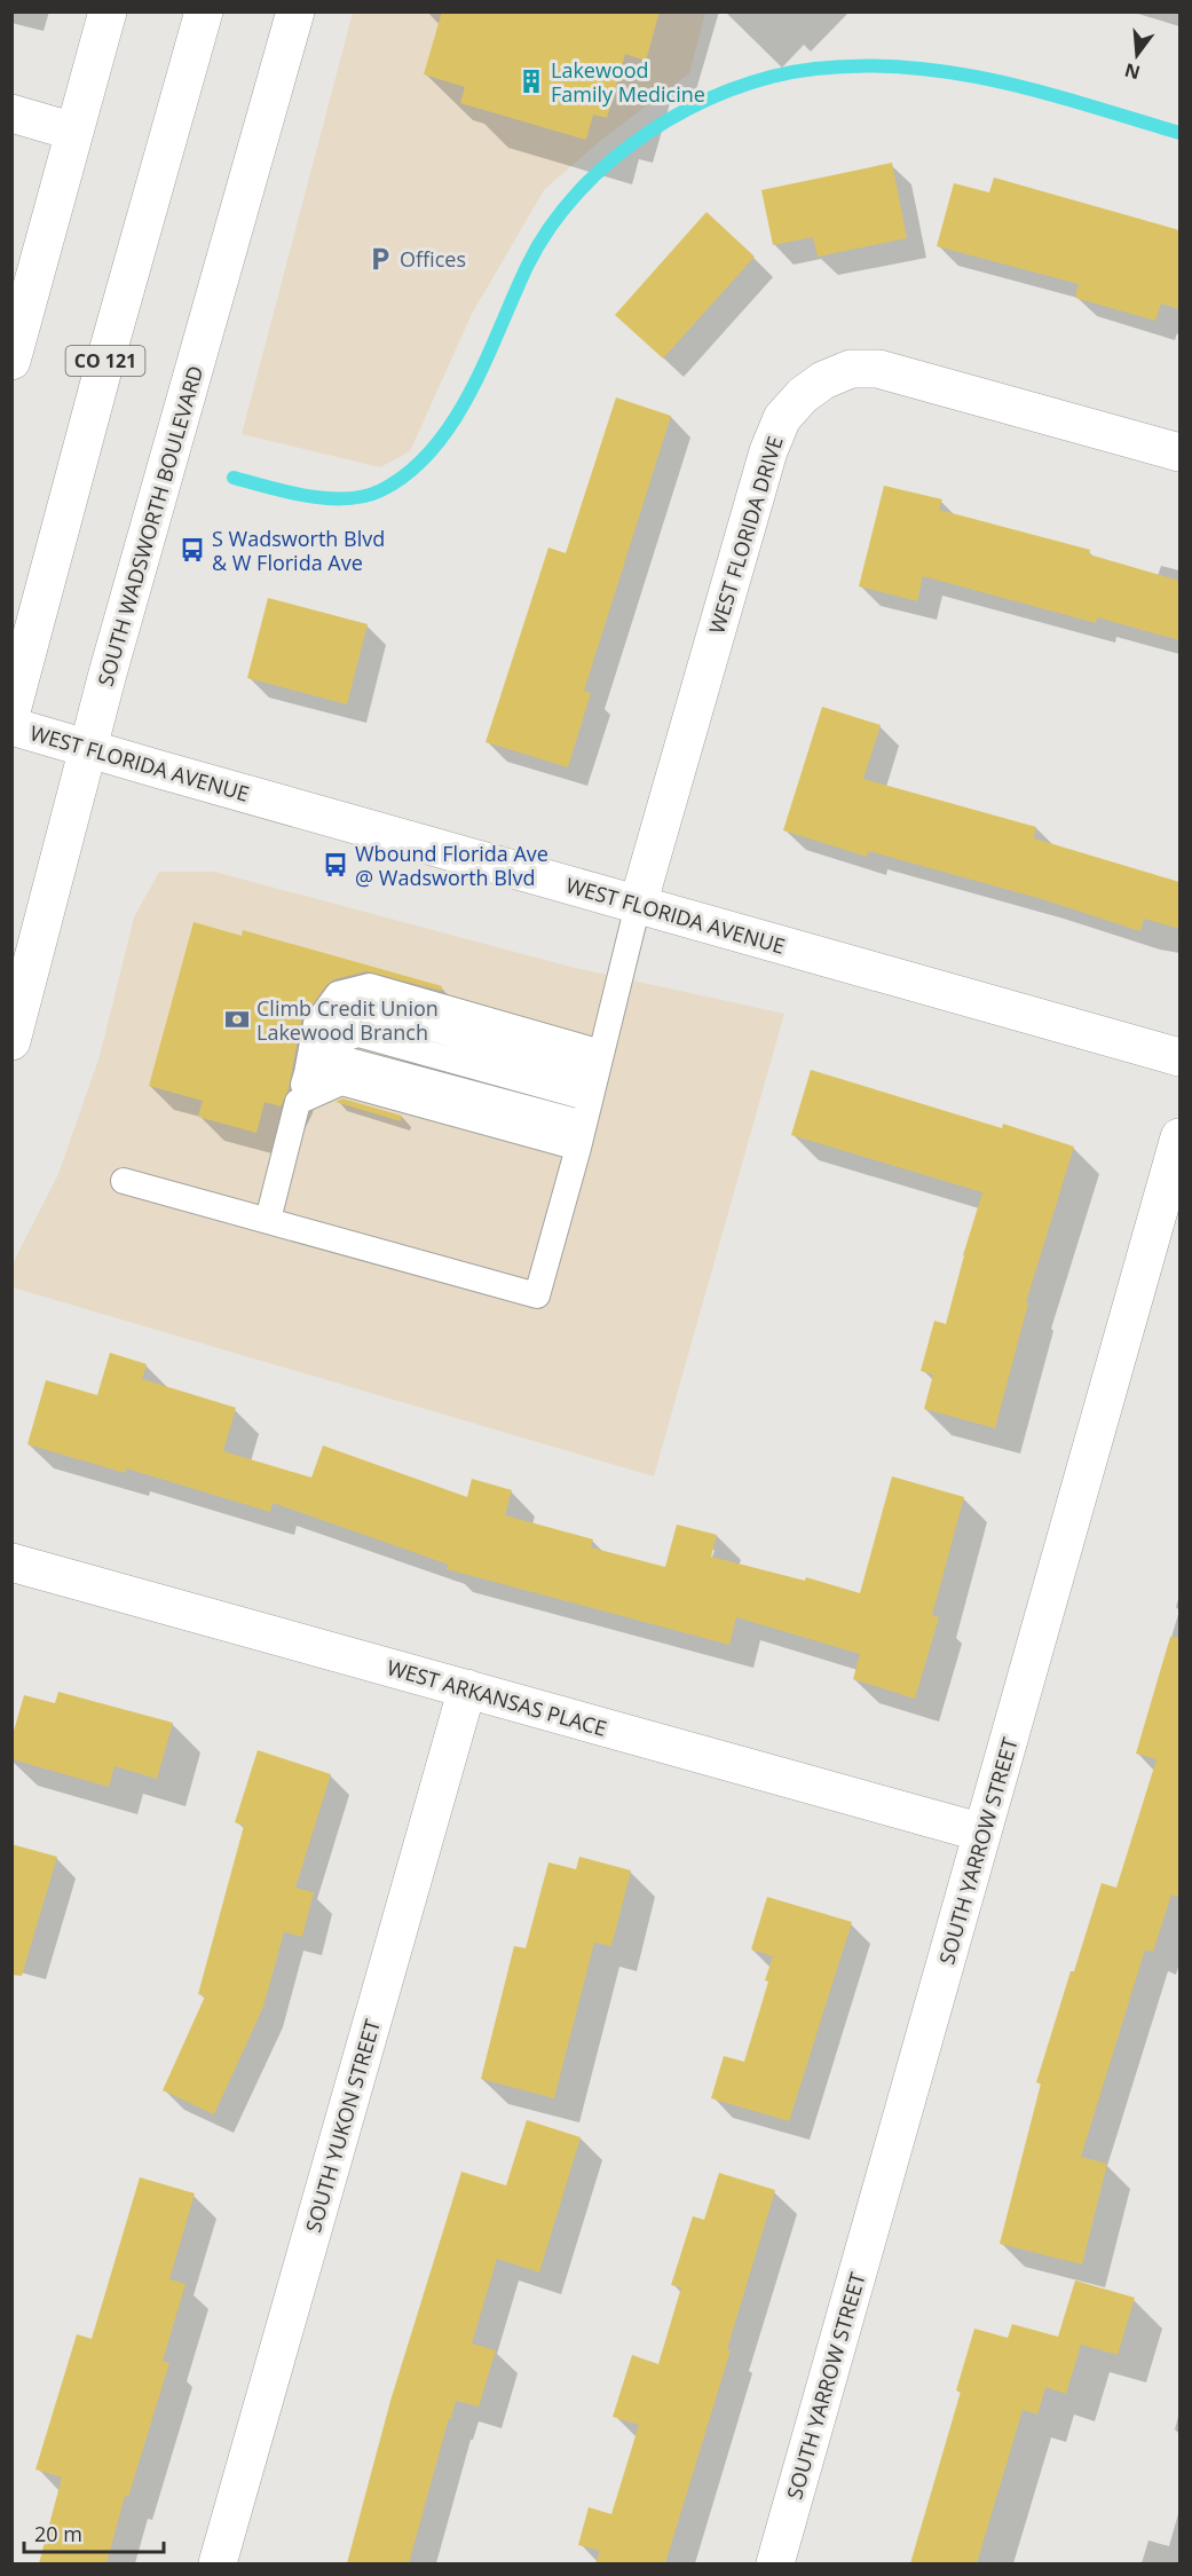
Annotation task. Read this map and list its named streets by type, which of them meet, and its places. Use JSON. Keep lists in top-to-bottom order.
{
  "streets": {
    "street": [
      "CO 121",
      "SOUTH WADSWORTH BOULEVARD",
      "WEST FLORIDA DRIVE",
      "WEST FLORIDA AVENUE",
      "WEST ARKANSAS PLACE",
      "SOUTH YARROW STREET",
      "SOUTH YUKON STREET"
    ]
  },
  "crossings": [
    ["SOUTH WADSWORTH BOULEVARD", "WEST FLORIDA AVENUE"],
    ["WEST FLORIDA DRIVE", "WEST FLORIDA AVENUE"],
    ["WEST ARKANSAS PLACE", "SOUTH YARROW STREET"],
    ["WEST ARKANSAS PLACE", "SOUTH YUKON STREET"]
  ],
  "places": {
    "building": ["Lakewood Family Medicine"],
    "parking": ["Offices"],
    "bus stop": ["S Wadsworth Blvd & W Florida Ave", "Wbound Florida Ave @ Wadsworth Blvd"],
    "bank": ["Climb Credit Union Lakewood Branch"]
  },
  "scale_bar": "20 m",
  "north": "bottom"
}
